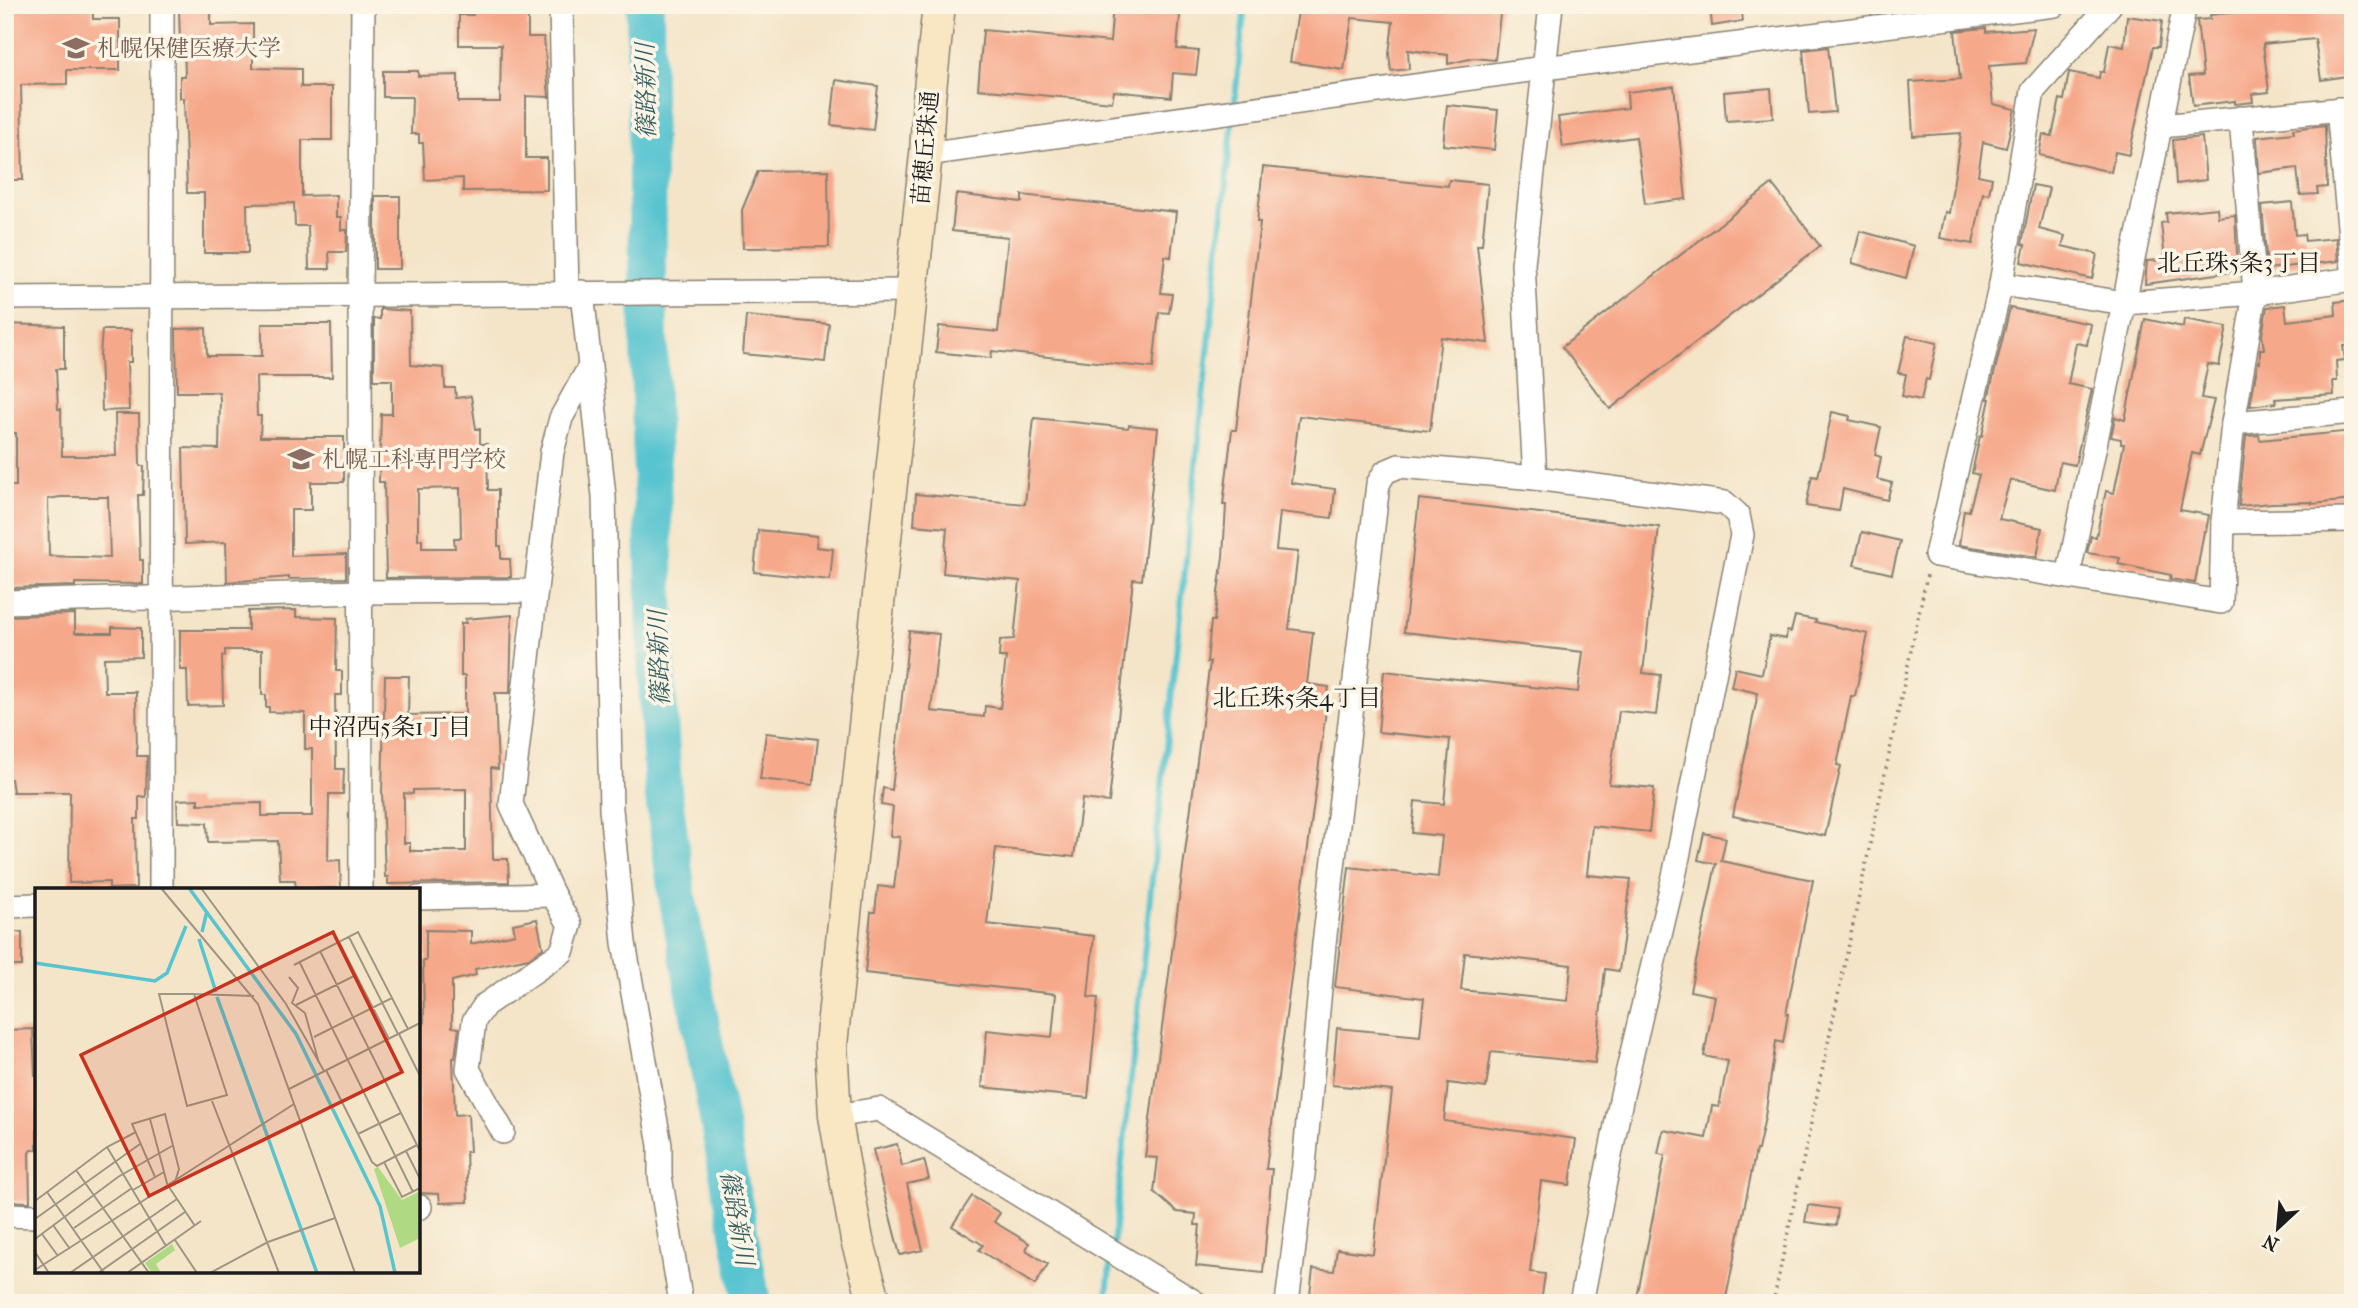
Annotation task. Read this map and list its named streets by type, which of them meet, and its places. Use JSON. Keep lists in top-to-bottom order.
{
  "streets": {
    "street": ["苗穂丘珠通"]
  },
  "districts": ["北丘珠5条3丁目", "北丘珠5条4丁目", "中沼西5条1丁目"],
  "water": ["篠路新川"],
  "places": {
    "school or university": ["札幌保健医療大学", "札幌工科専門学校"]
  },
  "north": "bottom left"
}
